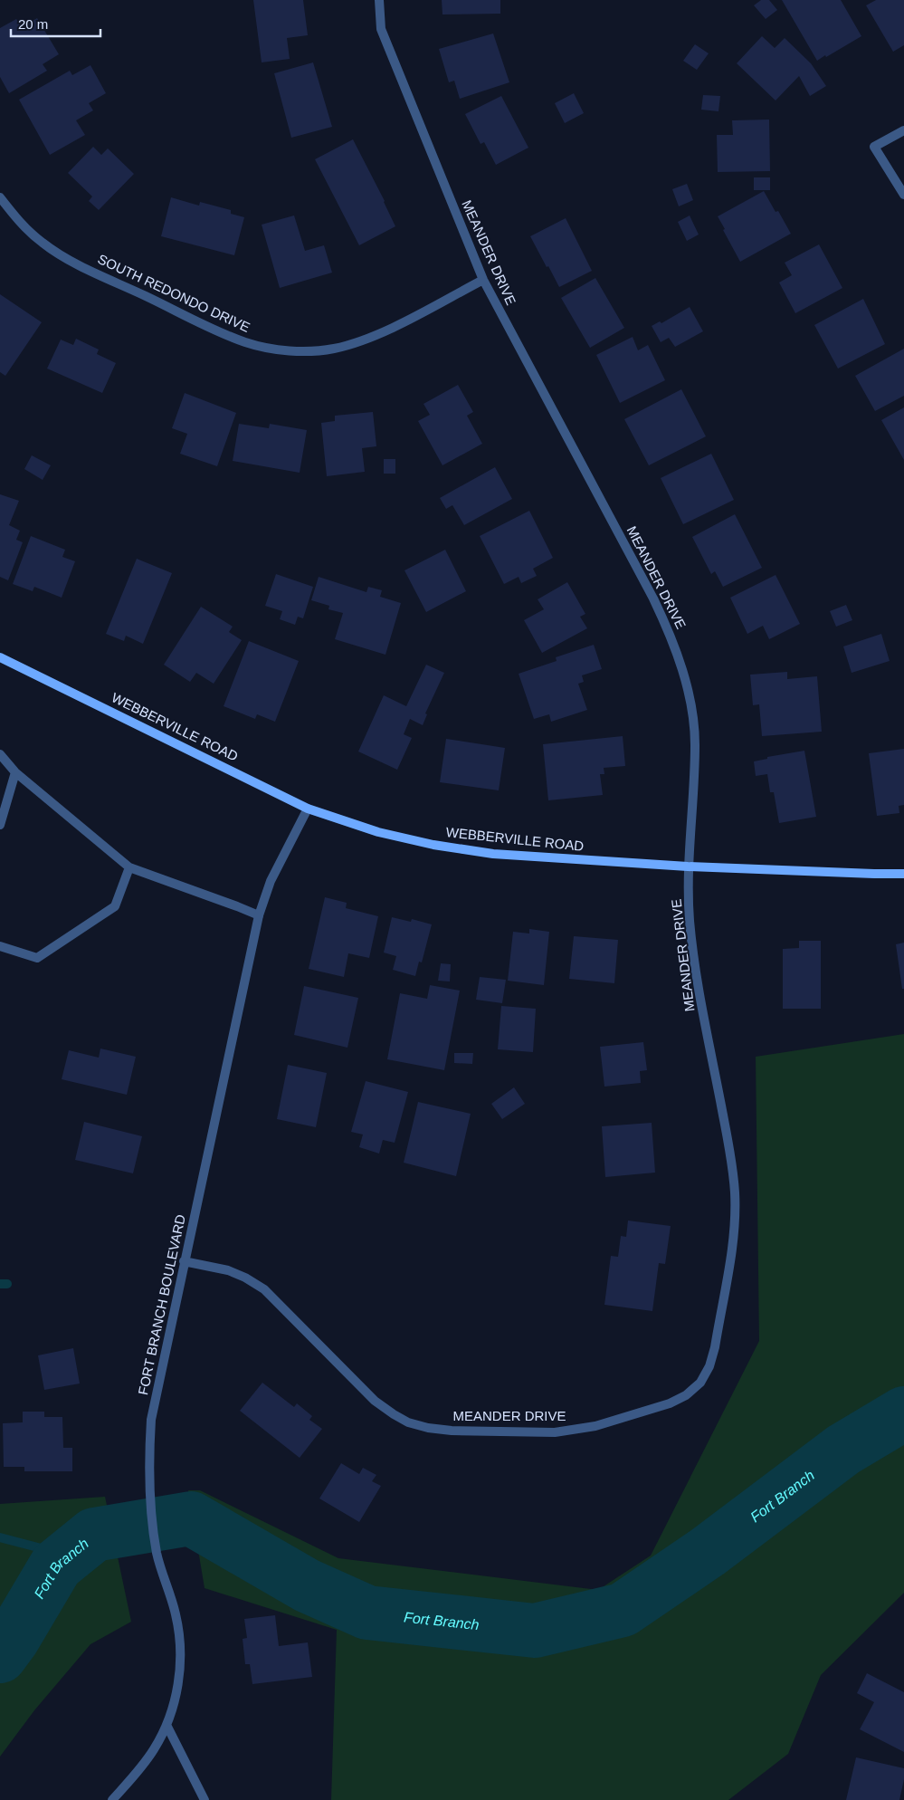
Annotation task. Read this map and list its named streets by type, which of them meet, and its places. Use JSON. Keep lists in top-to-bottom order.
{
  "streets": {
    "street": [
      "MEANDER DRIVE",
      "SOUTH REDONDO DRIVE",
      "WEBBERVILLE ROAD",
      "FORT BRANCH BOULEVARD"
    ]
  },
  "crossings": [
    ["MEANDER DRIVE", "SOUTH REDONDO DRIVE"],
    ["MEANDER DRIVE", "WEBBERVILLE ROAD"],
    ["MEANDER DRIVE", "FORT BRANCH BOULEVARD"],
    ["WEBBERVILLE ROAD", "FORT BRANCH BOULEVARD"]
  ],
  "water": ["Fort Branch"],
  "scale_bar": "20 m"
}
